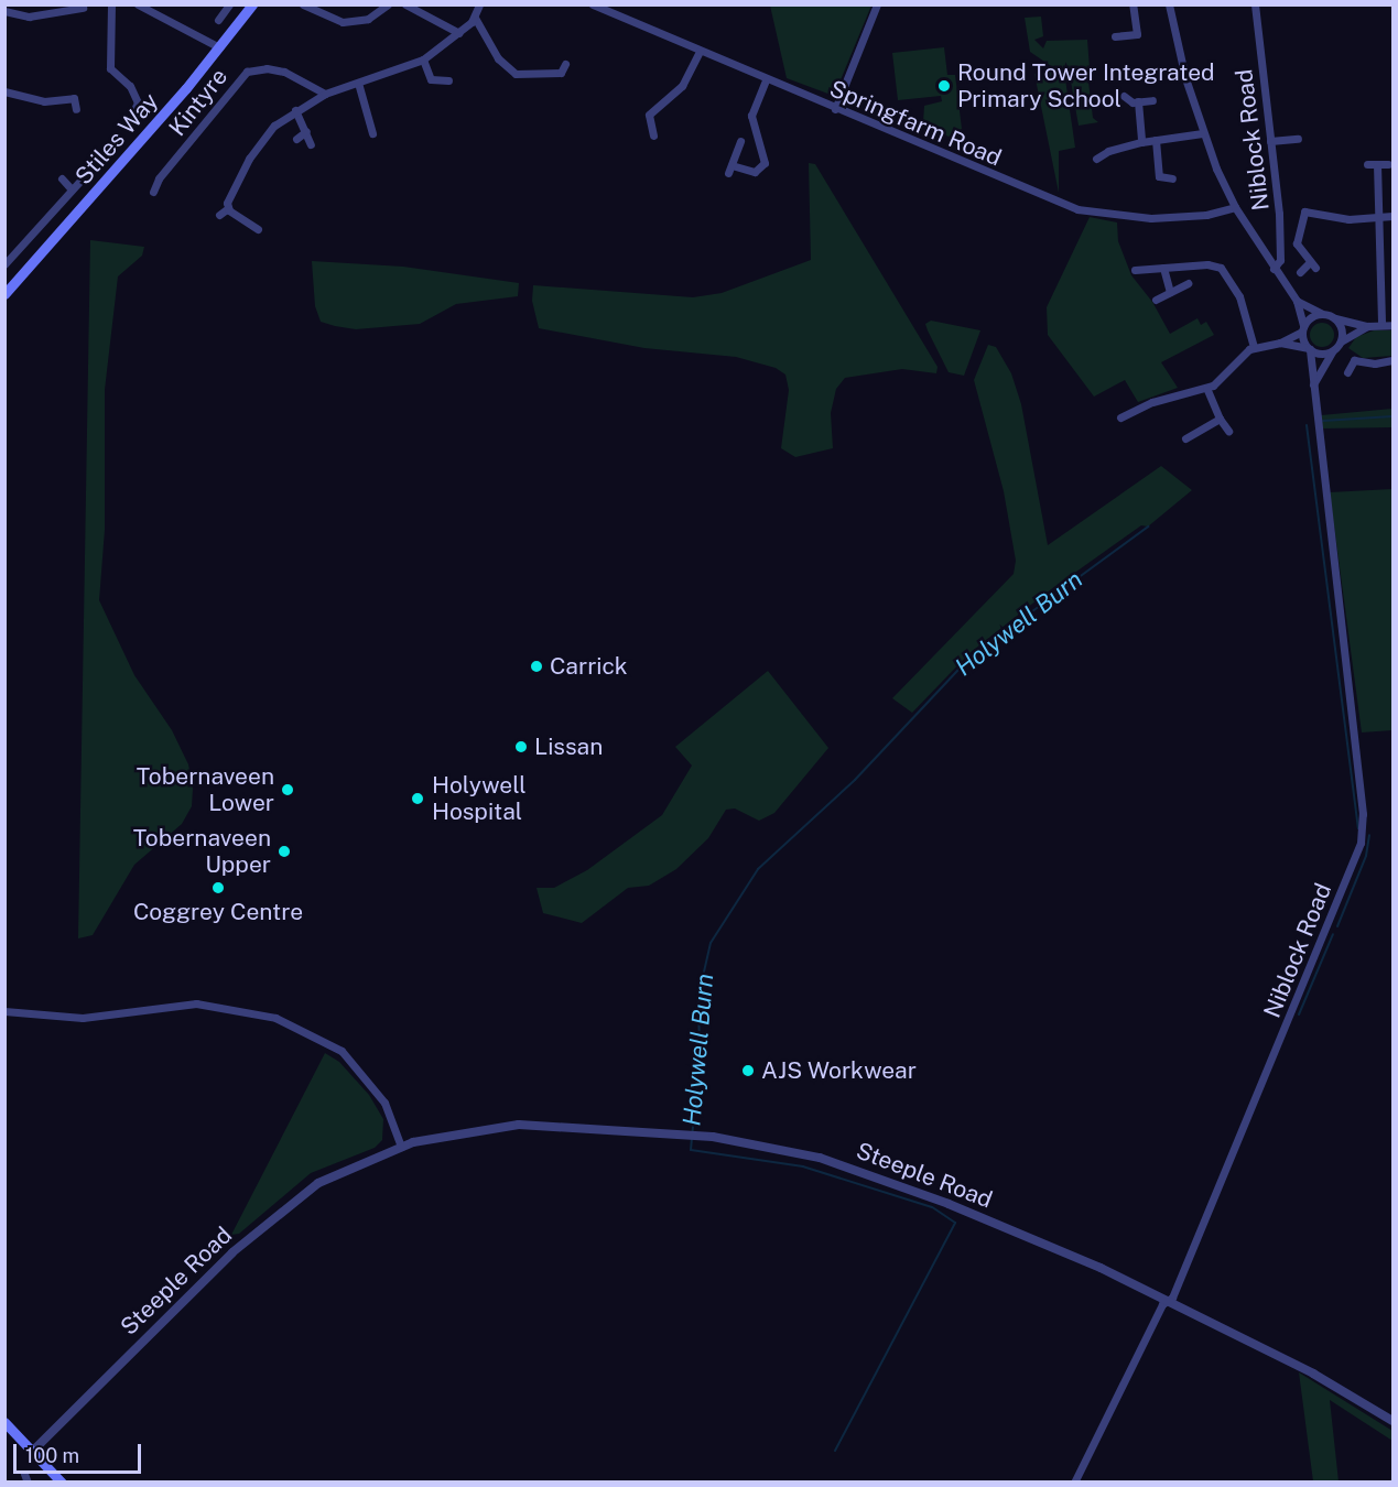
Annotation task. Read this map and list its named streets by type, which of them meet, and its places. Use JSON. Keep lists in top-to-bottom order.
{
  "streets": {
    "main road": ["Stiles Way"],
    "street": [
      "Kintyre",
      "Springfarm Road",
      "Niblock Road",
      "Steeple Road"
    ]
  },
  "crossings": [
    ["Niblock Road", "Steeple Road"]
  ],
  "water": ["Holywell Burn"],
  "places": [
    "Round Tower Integrated Primary School",
    "Carrick",
    "Lissan",
    "Tobernaveen Lower",
    "Holywell Hospital",
    "Tobernaveen Upper",
    "Coggrey Centre",
    "AJS Workwear"
  ],
  "scale_bar": "100 m"
}
